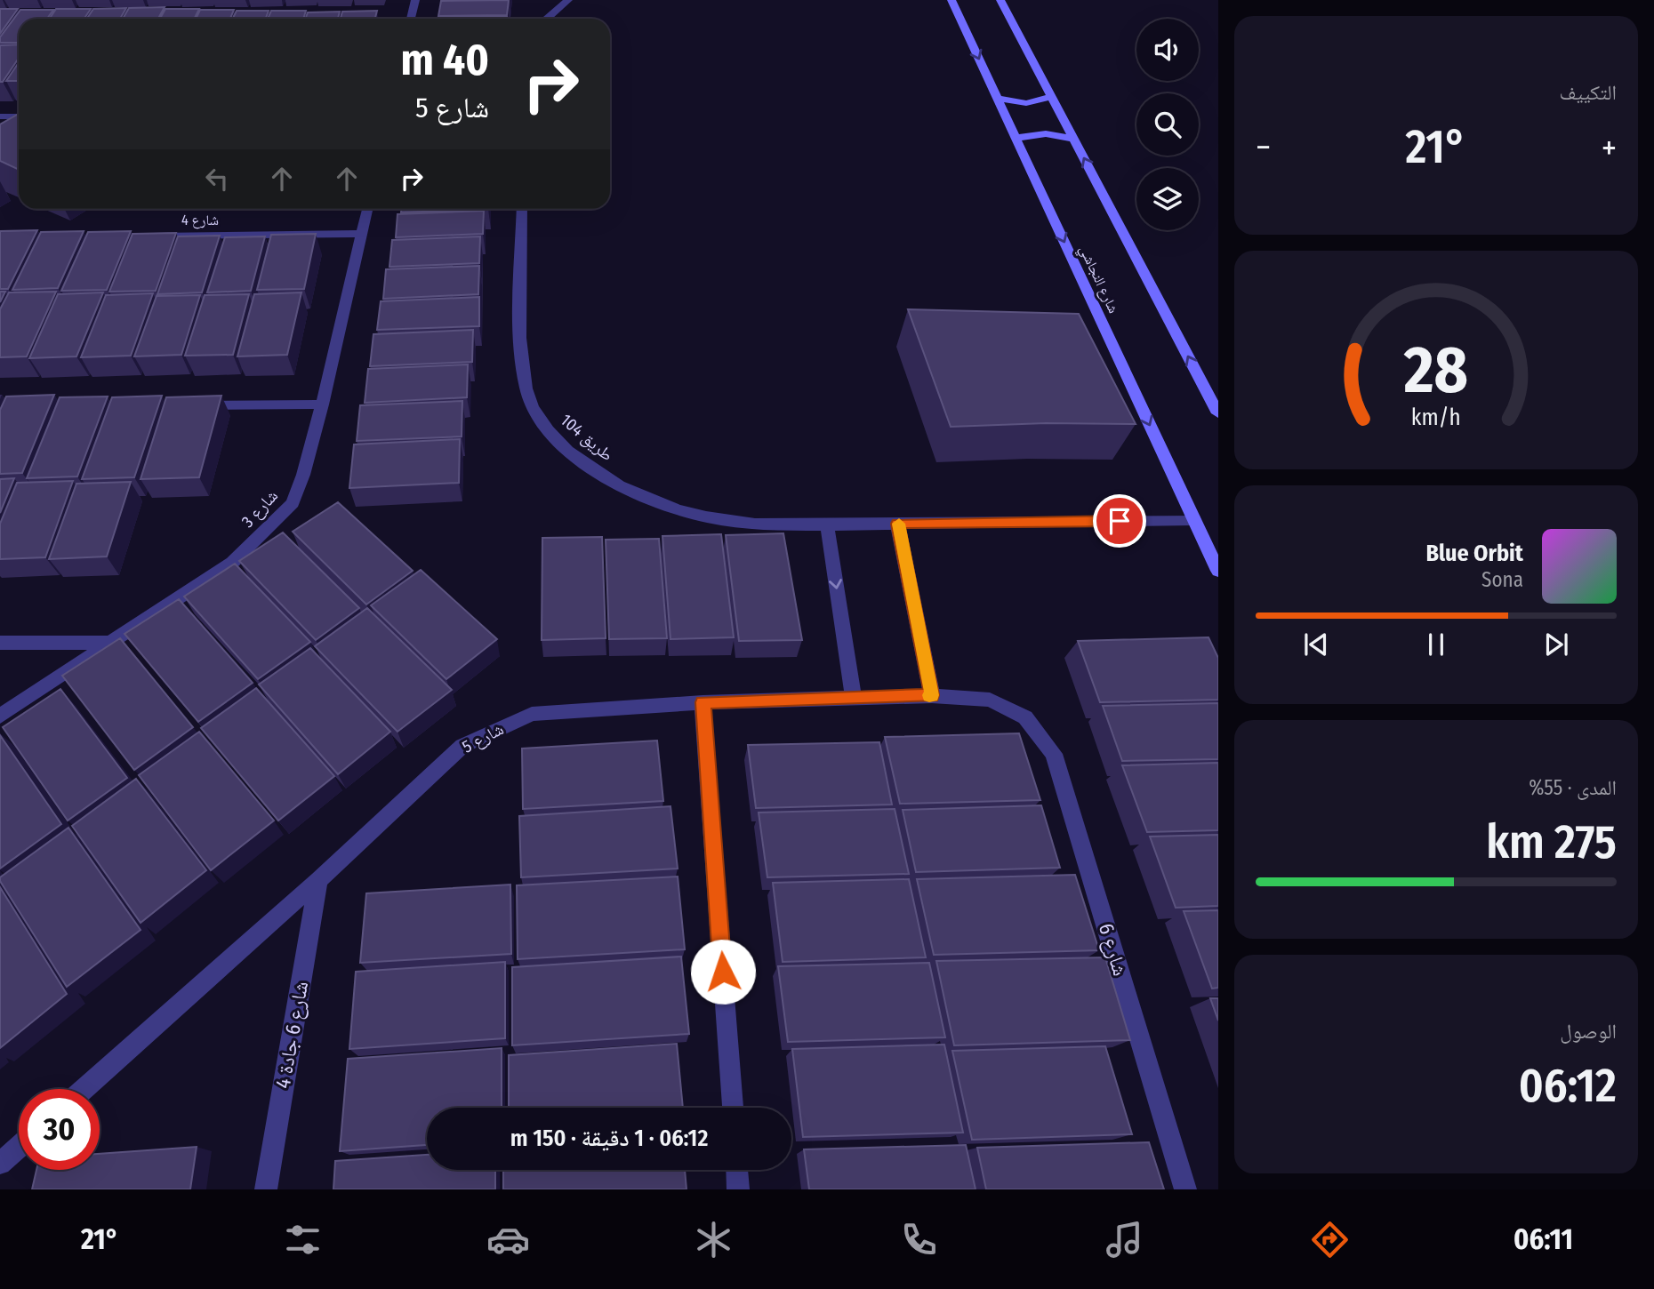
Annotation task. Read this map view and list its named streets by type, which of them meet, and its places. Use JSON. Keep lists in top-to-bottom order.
{
  "streets": {
    "main road": ["شارع النجاشي"],
    "street": [
      "شارع 4",
      "طريق 104",
      "شارع 3",
      "شارع 5",
      "شارع 6",
      "شارع 6 جادة 4"
    ]
  },
  "crossings": [
    ["شارع 4", "شارع 3"],
    ["شارع النجاشي", "طريق 104"],
    ["شارع 5", "شارع 6"],
    ["شارع 5", "شارع 6 جادة 4"]
  ],
  "page": {
    "tile": [
      "التكييف",
      ["المدى · 55%", "275 km"],
      ["الوصول", "06:12"]
    ],
    "turn": ["40 m", "شارع 5"],
    "heat": ["−", "21°", "+"],
    "song": ["Blue Orbit", "Sona"],
    "limit": "30",
    "trip": "06:12 · 1 دقيقة · 150 m",
    "tabs": ["06:11", "21°"],
    "gauge": ["28", "km/h"]
  }
}
